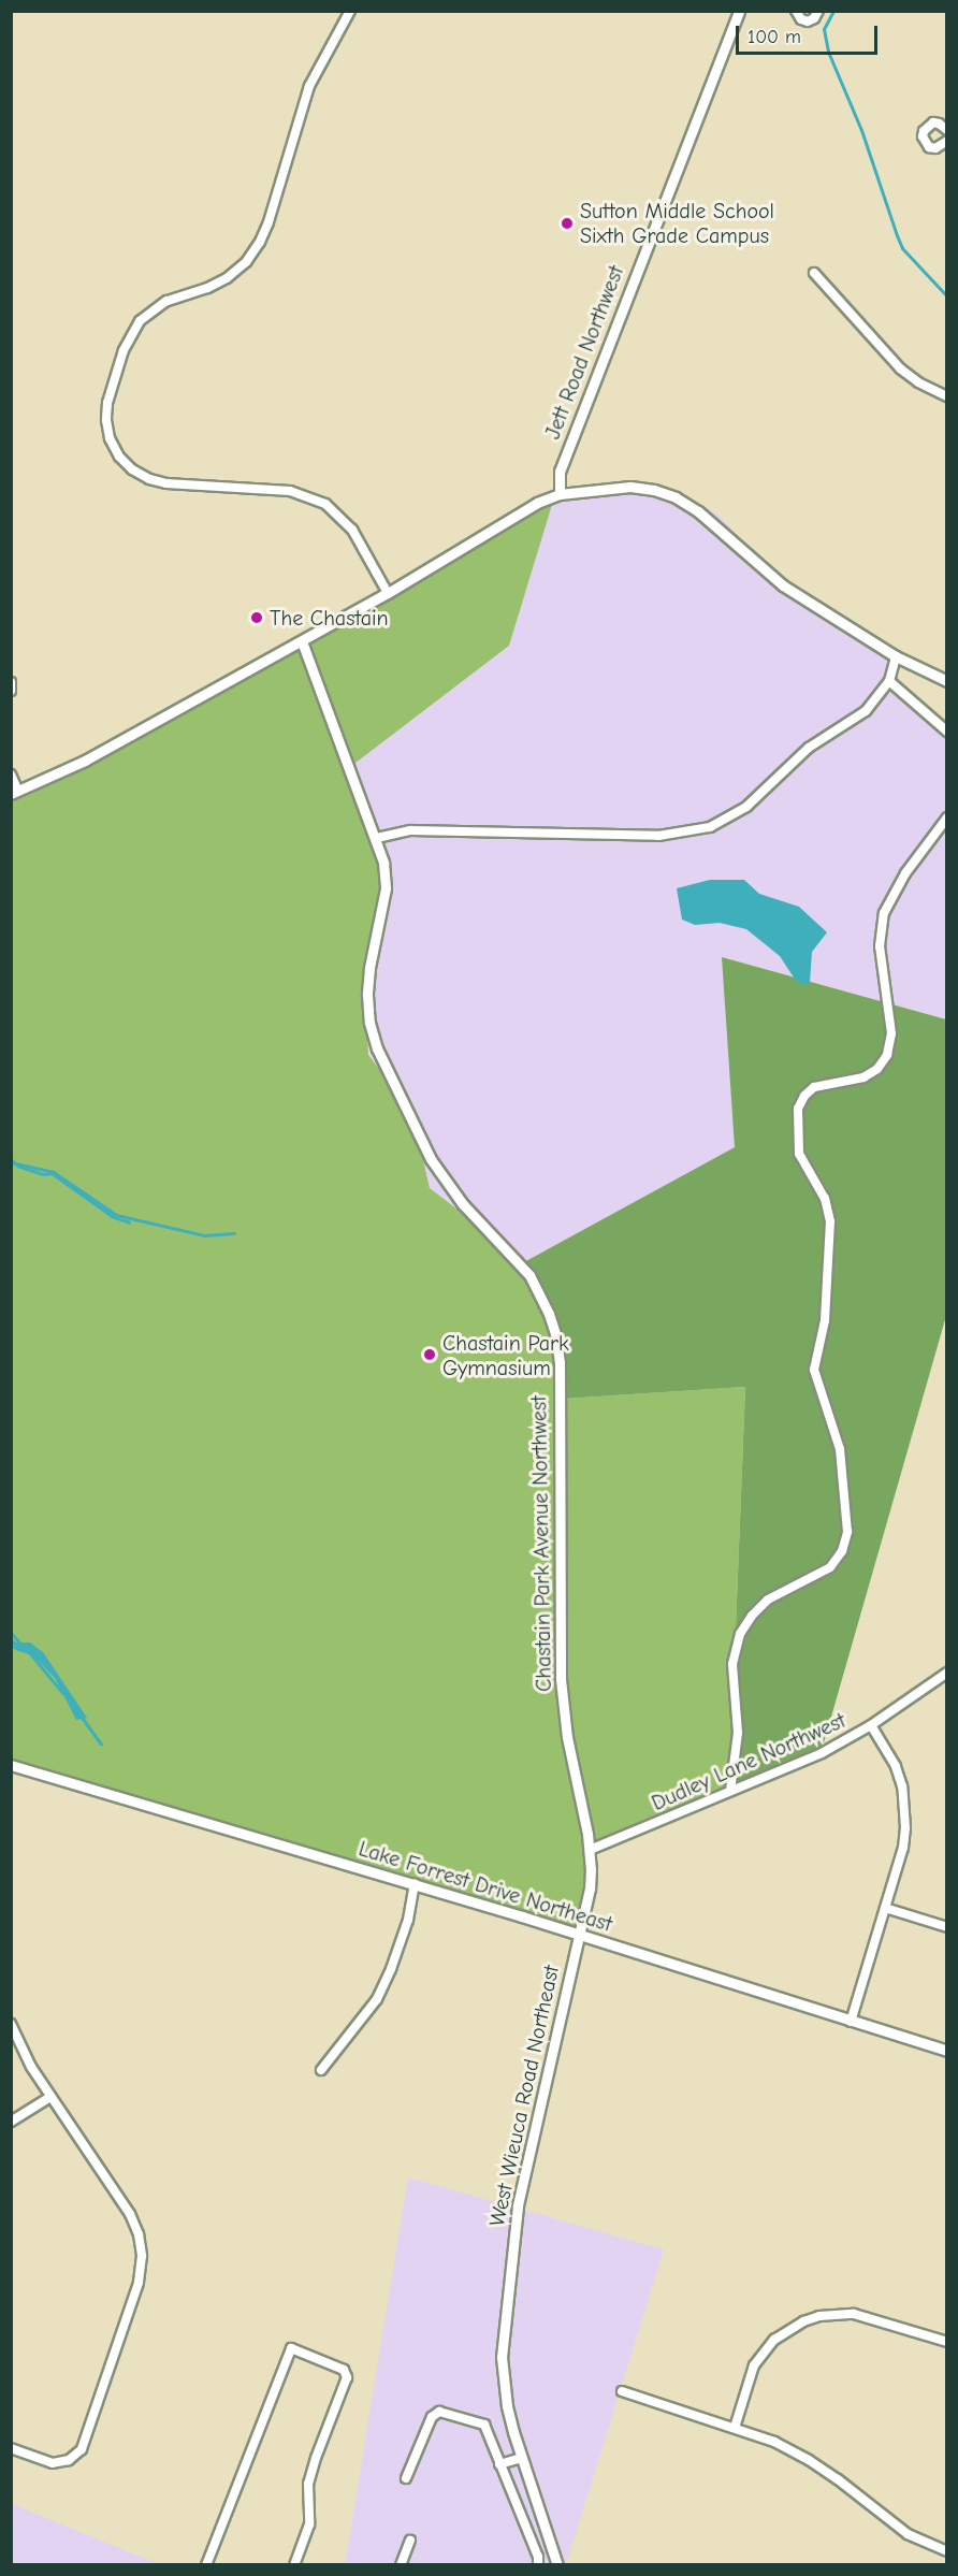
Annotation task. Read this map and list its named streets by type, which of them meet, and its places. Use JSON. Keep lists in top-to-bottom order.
{
  "streets": {
    "street": [
      "Jett Road Northwest",
      "Chastain Park Avenue Northwest",
      "Dudley Lane Northwest",
      "Lake Forrest Drive Northeast",
      "West Wieuca Road Northeast"
    ]
  },
  "crossings": [
    ["Chastain Park Avenue Northwest", "Dudley Lane Northwest"],
    ["Chastain Park Avenue Northwest", "Lake Forrest Drive Northeast"],
    ["Chastain Park Avenue Northwest", "West Wieuca Road Northeast"],
    ["Lake Forrest Drive Northeast", "West Wieuca Road Northeast"]
  ],
  "places": ["Sutton Middle School Sixth Grade Campus", "The Chastain", "Chastain Park Gymnasium"],
  "scale_bar": "100 m"
}
